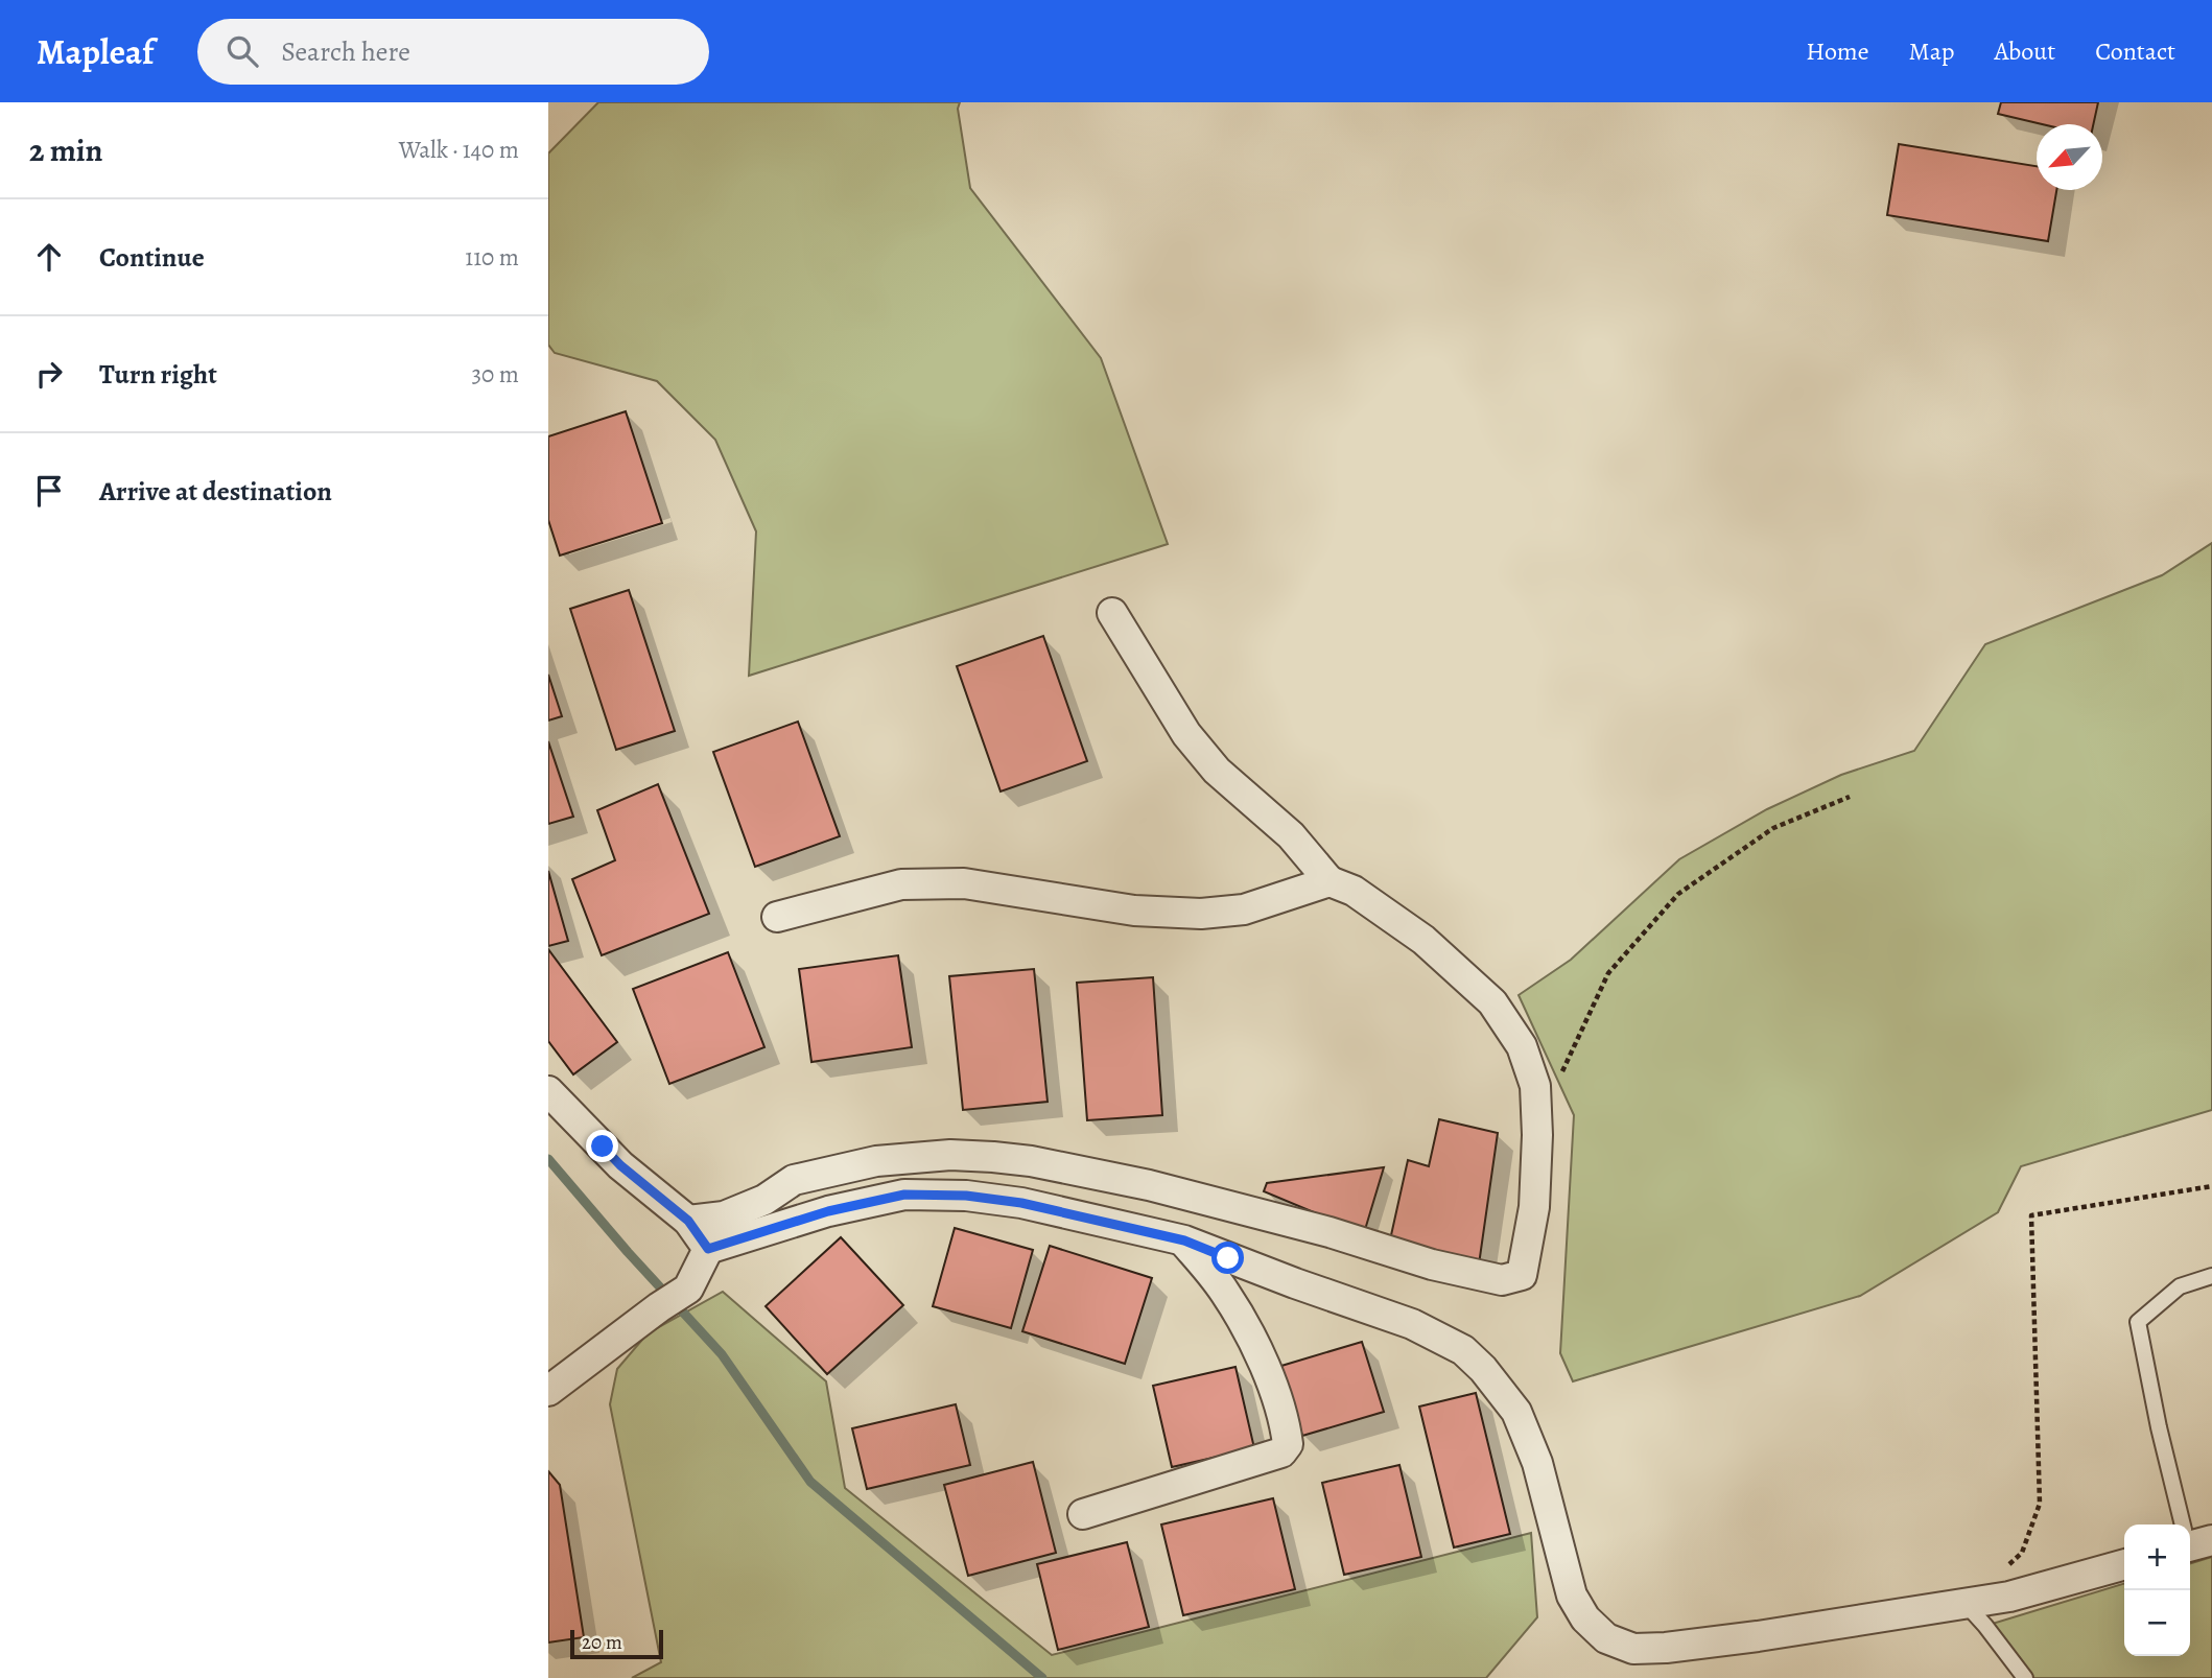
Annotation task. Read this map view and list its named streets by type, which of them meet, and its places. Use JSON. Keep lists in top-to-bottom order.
{
  "scale_bar": "20 m",
  "north": "bottom left",
  "page": {
    "header": "Mapleaf",
    "search": "Search here",
    "nav": [
      "Home",
      "Map",
      "About",
      "Contact"
    ],
    "heading": ["2 min", "Walk · 140 m"],
    "list": [
      ["Continue", "110 m"],
      ["Turn right", "30 m"],
      "Arrive at destination"
    ],
    "map_buttons": ["+", "−"],
    "scale": "20 m"
  }
}
